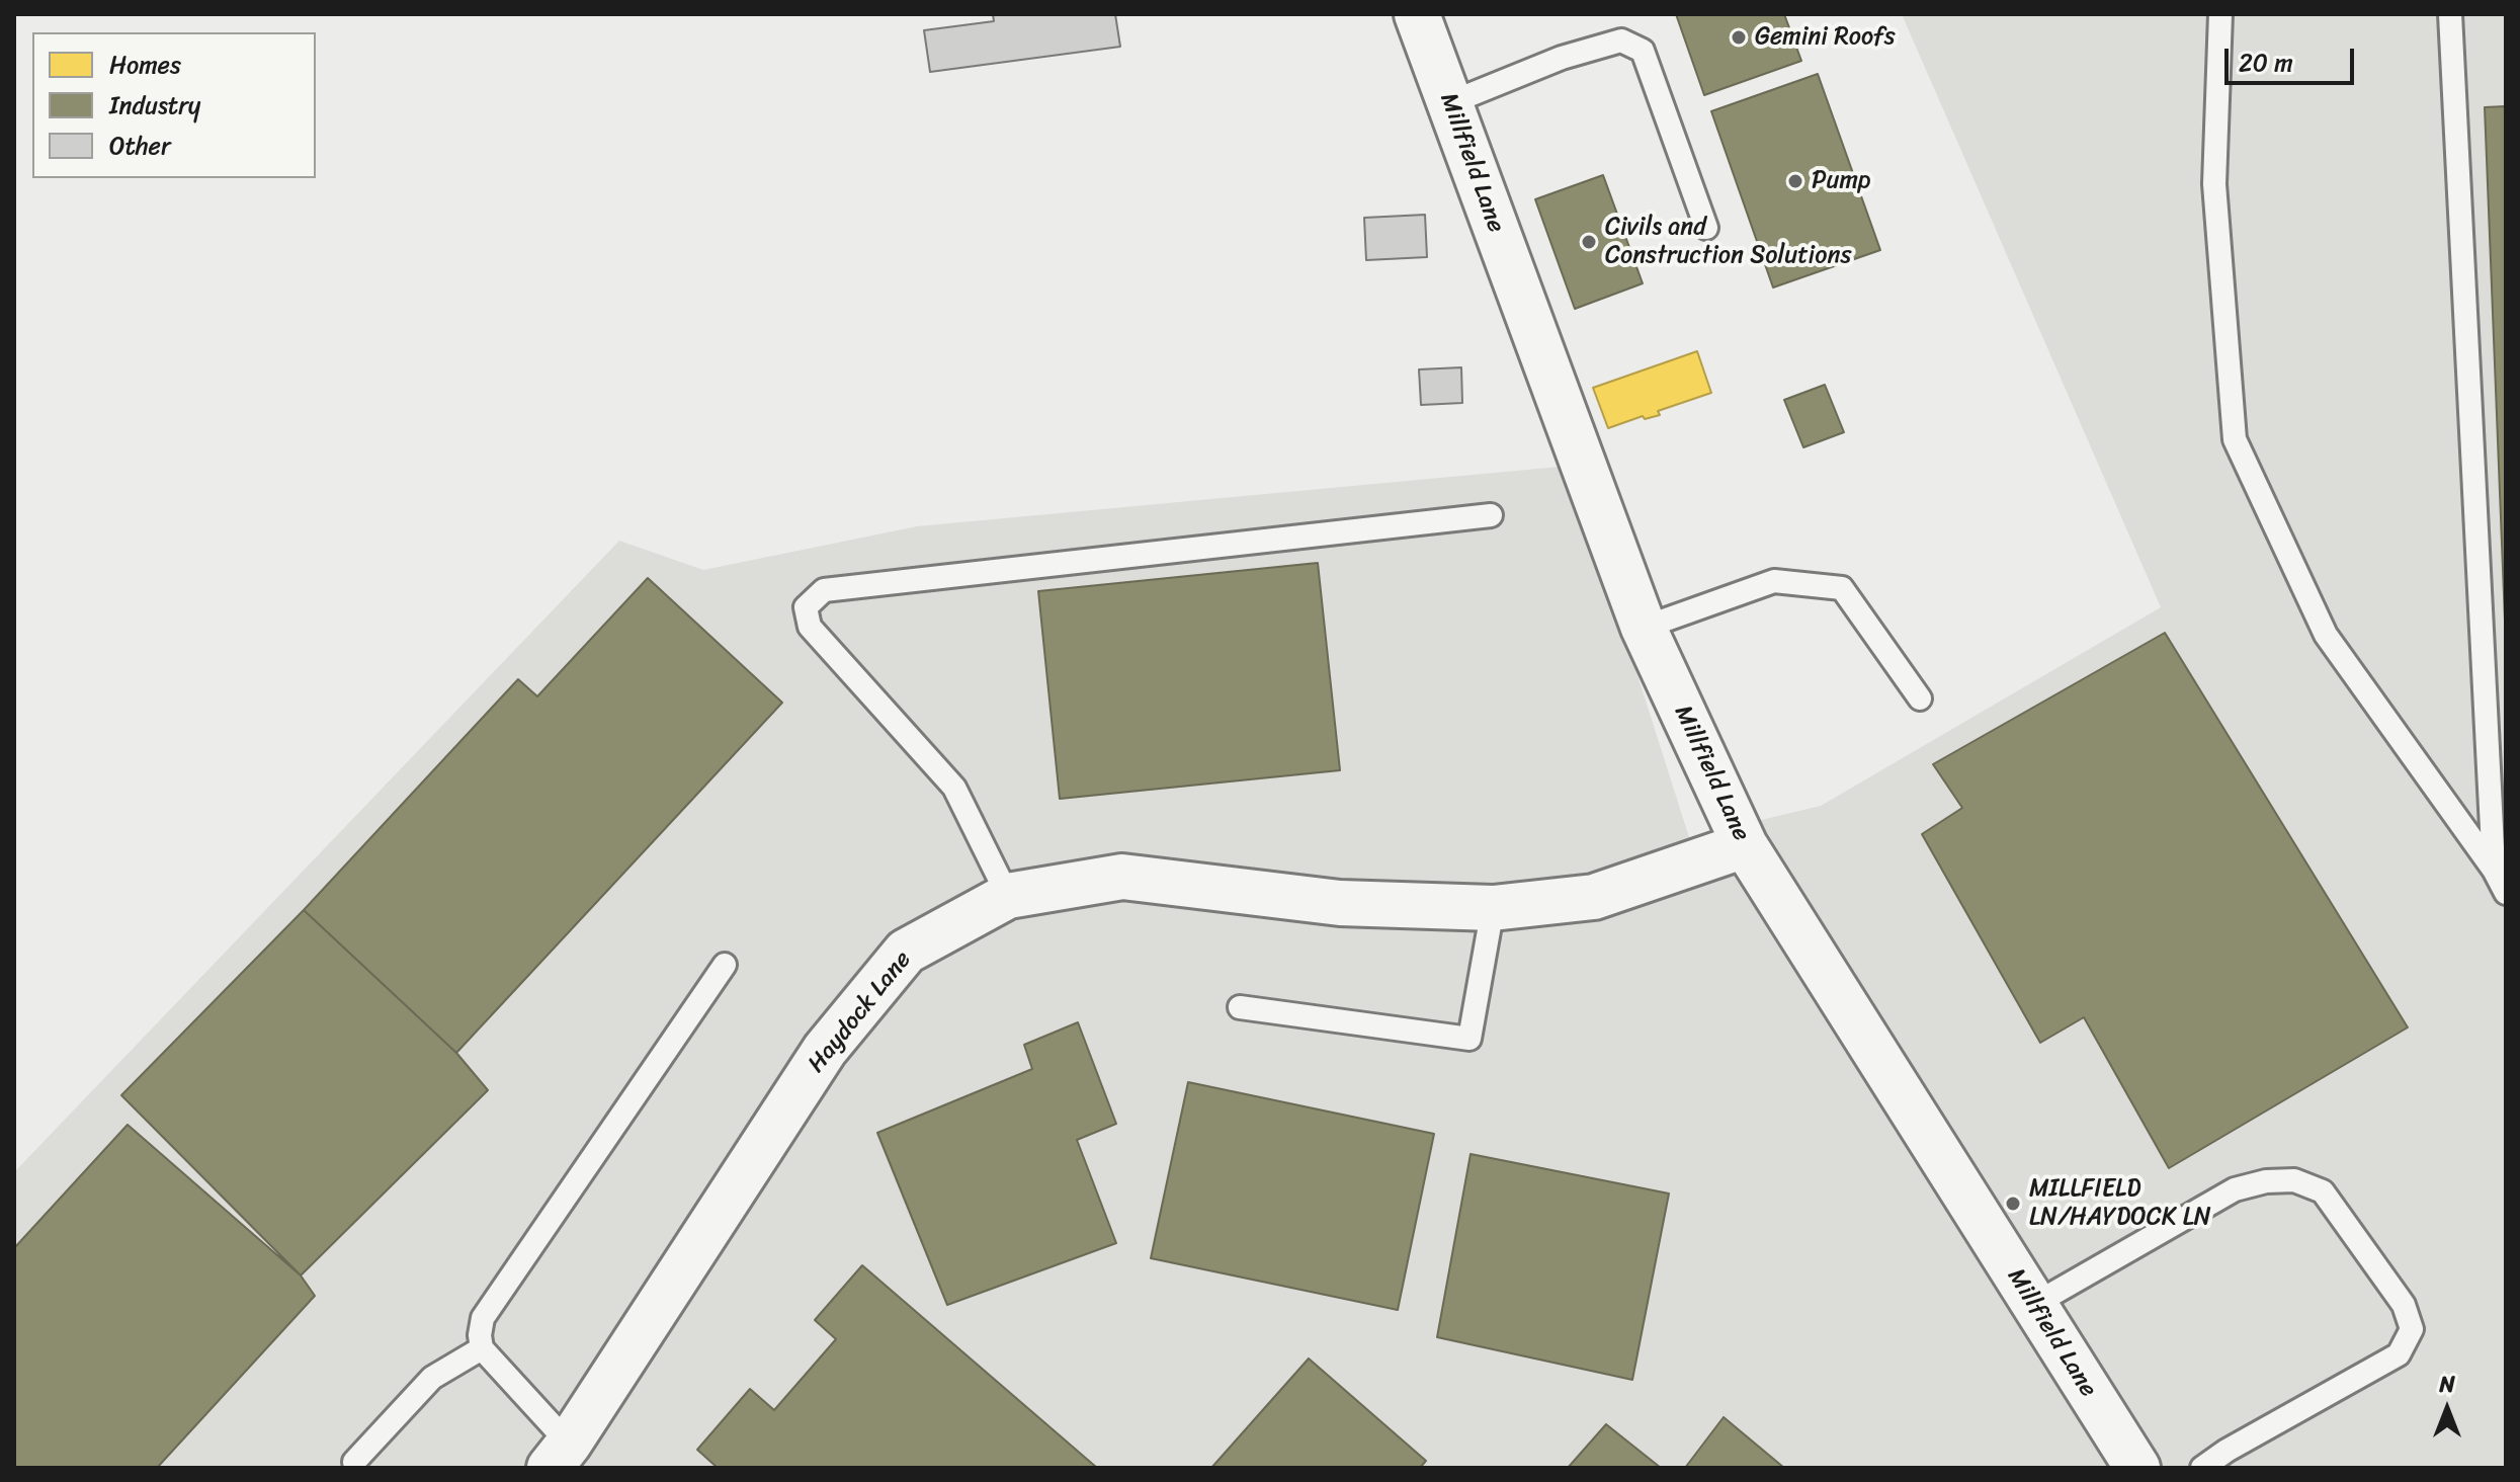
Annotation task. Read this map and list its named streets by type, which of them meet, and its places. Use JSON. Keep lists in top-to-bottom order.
{
  "streets": {
    "street": ["Millfield Lane", "Haydock Lane"]
  },
  "crossings": [
    ["Millfield Lane", "Haydock Lane"]
  ],
  "places": [
    "Gemini Roofs",
    "Pump",
    "Civils and Construction Solutions",
    "MILLFIELD LN/HAYDOCK LN"
  ],
  "legend": ["Homes", "Industry", "Other"],
  "scale_bar": "20 m",
  "north": "top"
}
